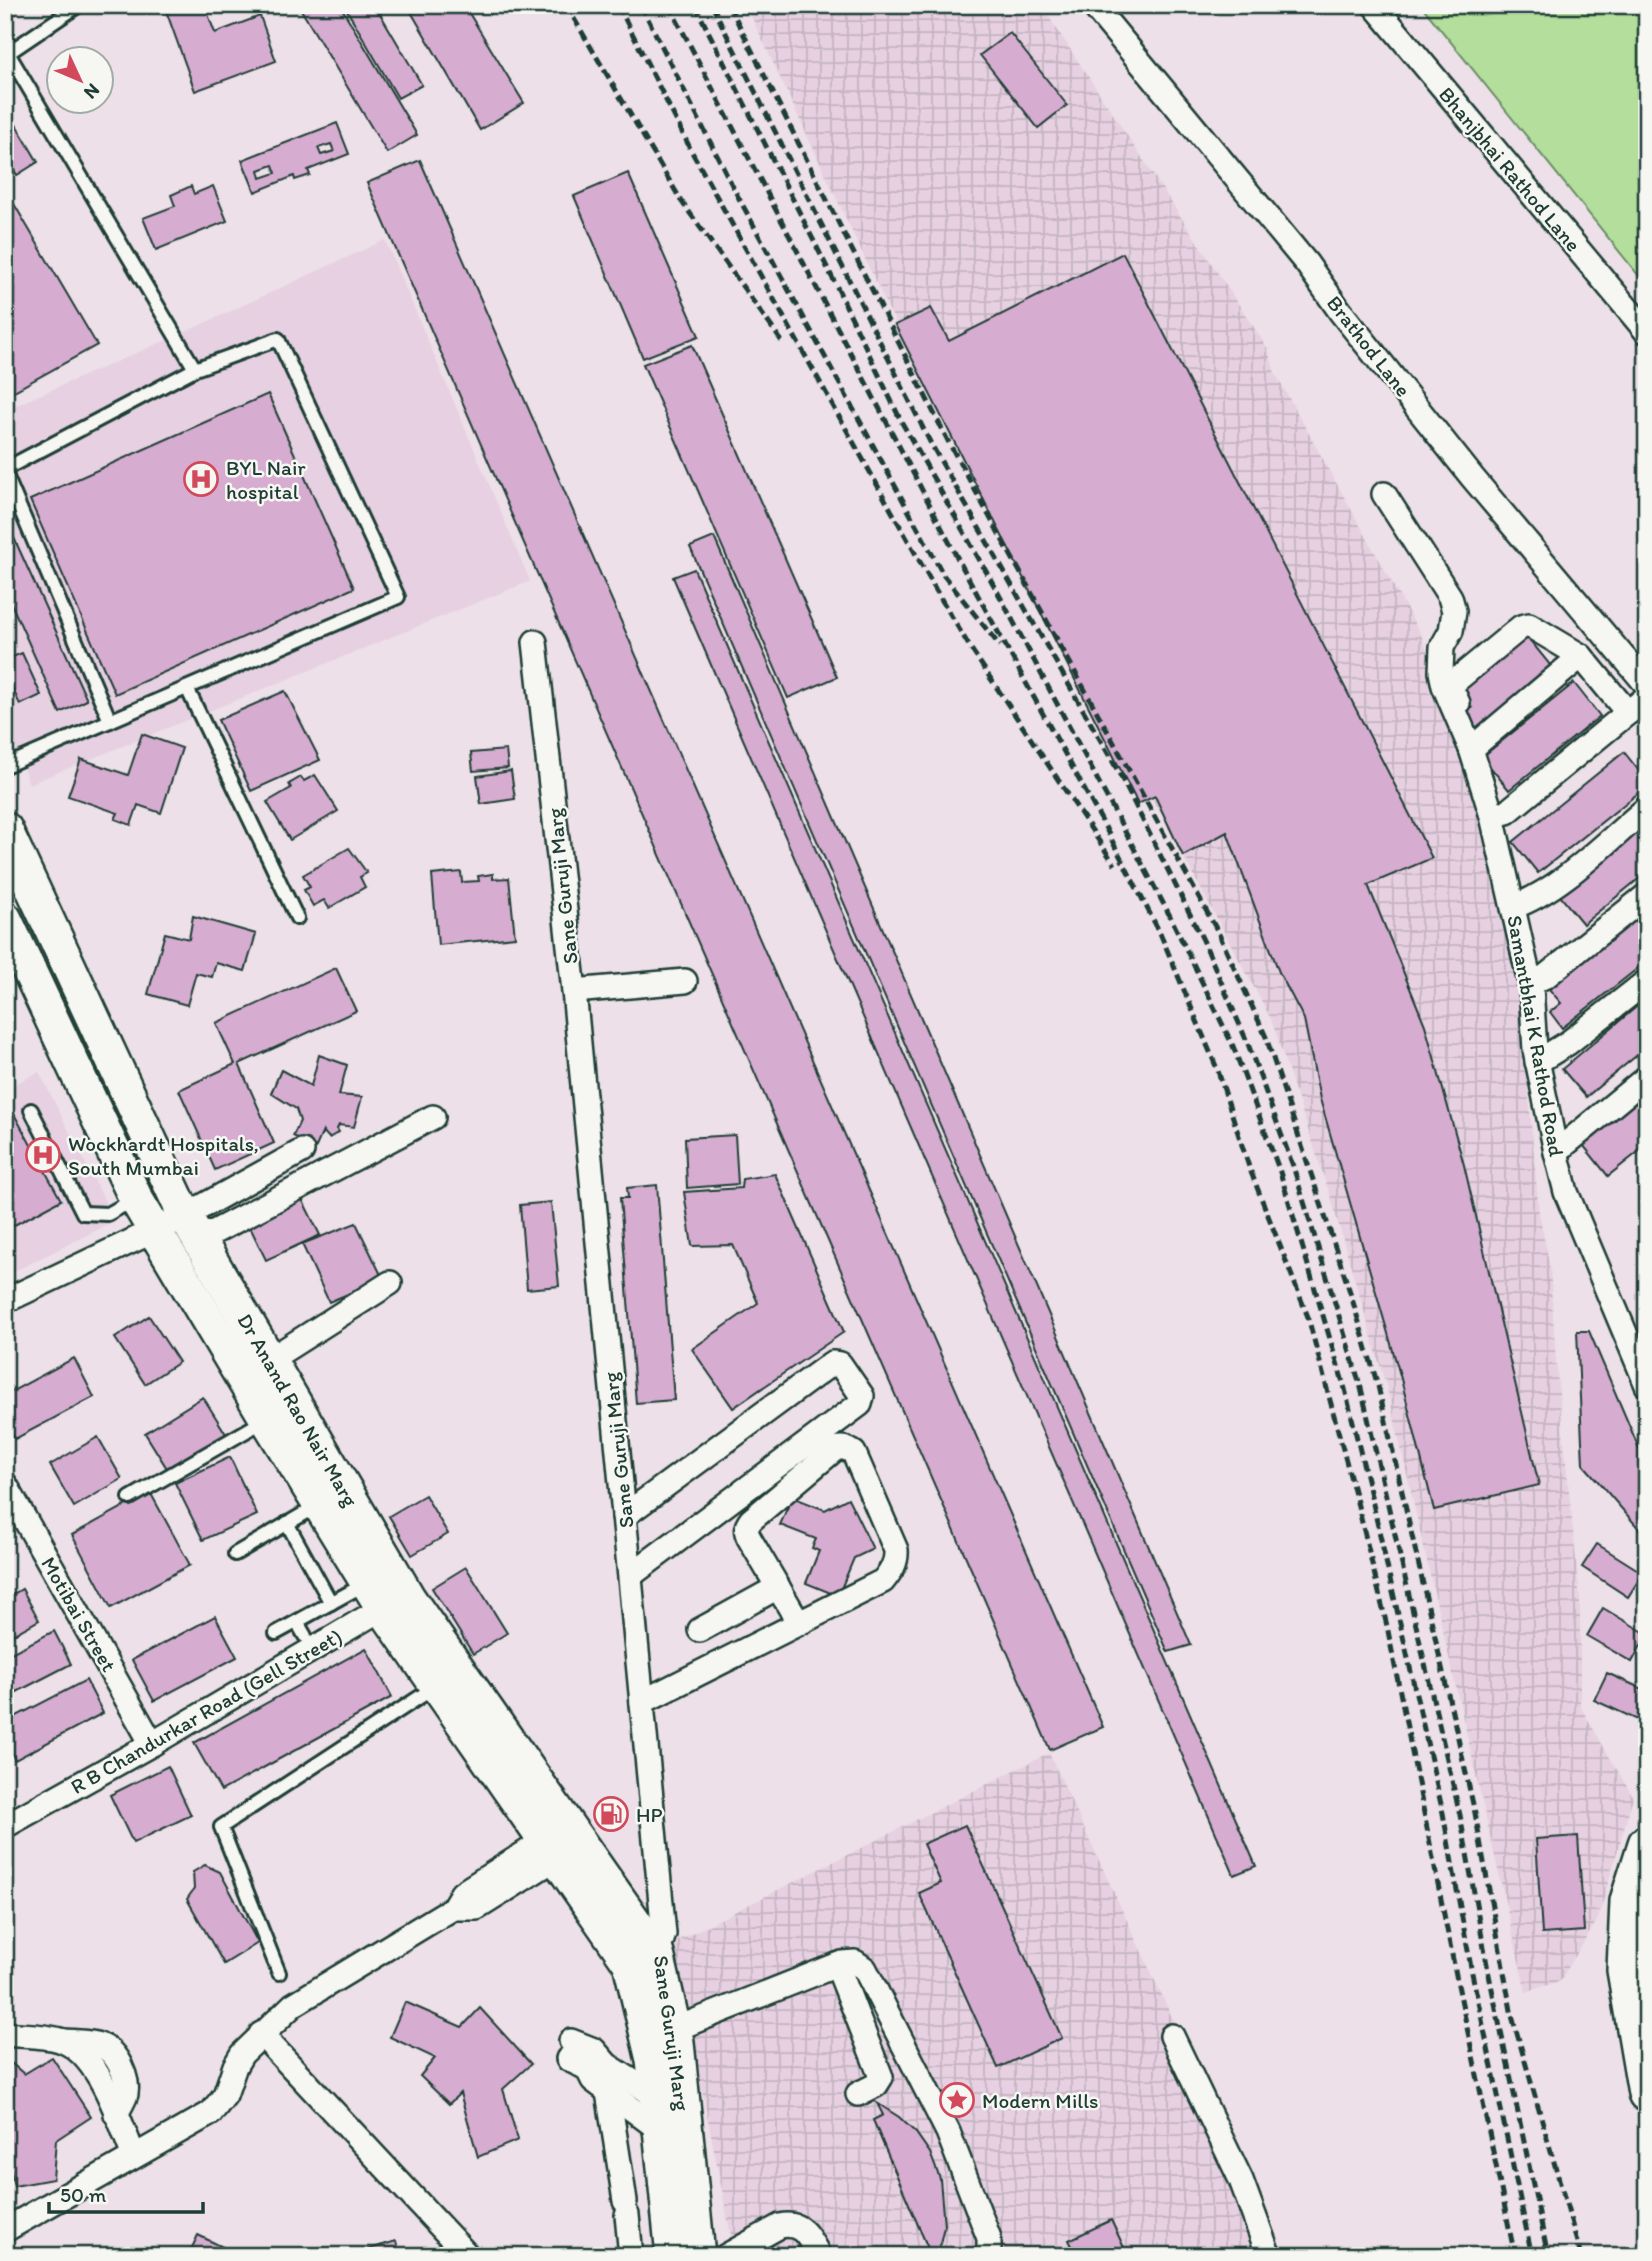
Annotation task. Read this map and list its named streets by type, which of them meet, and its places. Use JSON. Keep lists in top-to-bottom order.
{
  "streets": {
    "main road": ["Sane Guruji Marg", "Dr Anand Rao Nair Marg"],
    "street": [
      "Bhanjbhai Rathod Lane",
      "Brathod Lane",
      "Samantbhai K Rathod Road",
      "Motibai Street",
      "R B Chandurkar Road (Gell Street)"
    ]
  },
  "crossings": [
    ["Sane Guruji Marg", "Dr Anand Rao Nair Marg"],
    ["Dr Anand Rao Nair Marg", "R B Chandurkar Road (Gell Street)"],
    ["Motibai Street", "R B Chandurkar Road (Gell Street)"]
  ],
  "places": {
    "hospital": ["BYL Nair hospital", "Wockhardt Hospitals, South Mumbai"],
    "fuel station": ["HP"],
    "place": ["Modern Mills"]
  },
  "scale_bar": "50 m",
  "north": "bottom right"
}
